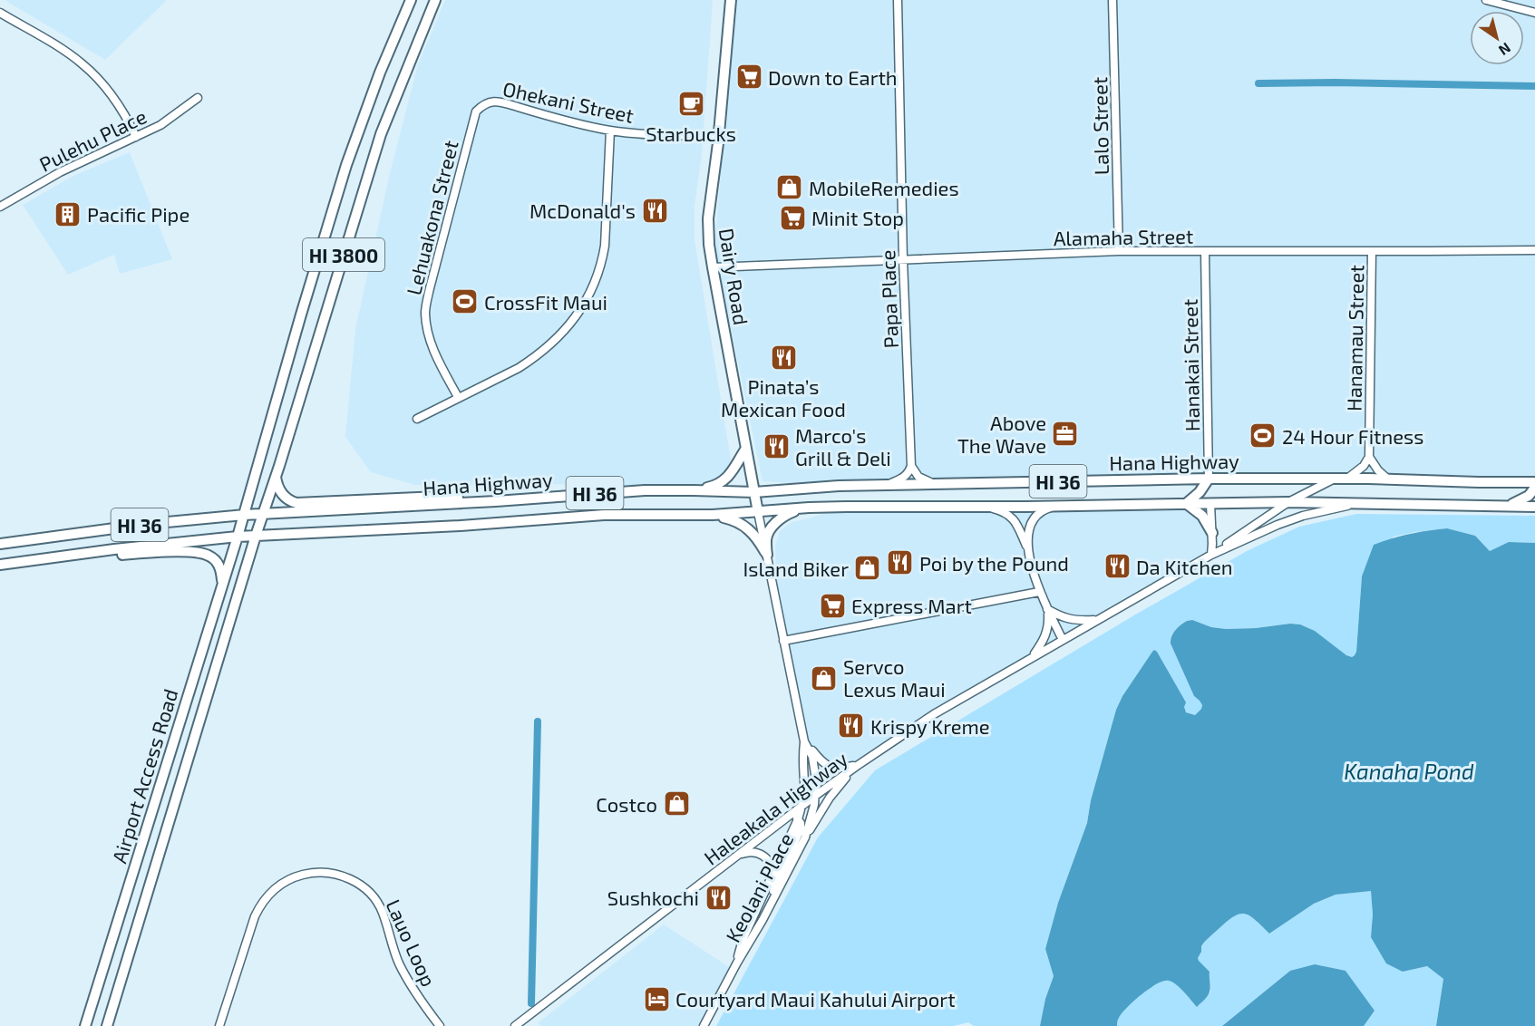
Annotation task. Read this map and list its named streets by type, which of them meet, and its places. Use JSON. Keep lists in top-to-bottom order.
{
  "streets": {
    "main road": [
      "HI 3800",
      "Dairy Road",
      "Hana Highway",
      "HI 36",
      "Airport Access Road"
    ],
    "street": [
      "Ohekani Street",
      "Lalo Street",
      "Pulehu Place",
      "Lehuakona Street",
      "Alamaha Street",
      "Papa Place",
      "Hanamau Street",
      "Hanakai Street",
      "Haleakala Highway",
      "Keolani Place",
      "Lauo Loop"
    ]
  },
  "crossings": [
    ["Ohekani Street", "Lehuakona Street"],
    ["Ohekani Street", "Dairy Road"],
    ["Lalo Street", "Alamaha Street"],
    ["Alamaha Street", "Dairy Road"],
    ["Alamaha Street", "Papa Place"],
    ["Alamaha Street", "Hanamau Street"],
    ["Alamaha Street", "Hanakai Street"],
    ["HI 3800", "Hana Highway"],
    ["HI 3800", "Airport Access Road"],
    ["Dairy Road", "Hana Highway"],
    ["Hanakai Street", "Hana Highway"],
    ["Hana Highway", "HI 36"],
    ["Hana Highway", "Airport Access Road"],
    ["Hana Highway", "Haleakala Highway"],
    ["Haleakala Highway", "Keolani Place"]
  ],
  "water": ["Kanaha Pond"],
  "places": {
    "supermarket": ["Down to Earth", "Minit Stop", "Express Mart"],
    "cafe": ["Starbucks"],
    "shop": [
      "MobileRemedies",
      "Island Biker",
      "Servco Lexus Maui",
      "Costco"
    ],
    "restaurant": [
      "McDonald's",
      "Pinata’s Mexican Food",
      "Marco's Grill & Deli",
      "Poi by the Pound",
      "Da Kitchen",
      "Krispy Kreme",
      "Sushkochi"
    ],
    "building": ["Pacific Pipe"],
    "sports": ["CrossFit Maui", "24 Hour Fitness"],
    "office": ["Above The Wave"],
    "hotel": ["Courtyard Maui Kahului Airport"]
  },
  "north": "bottom right"
}
